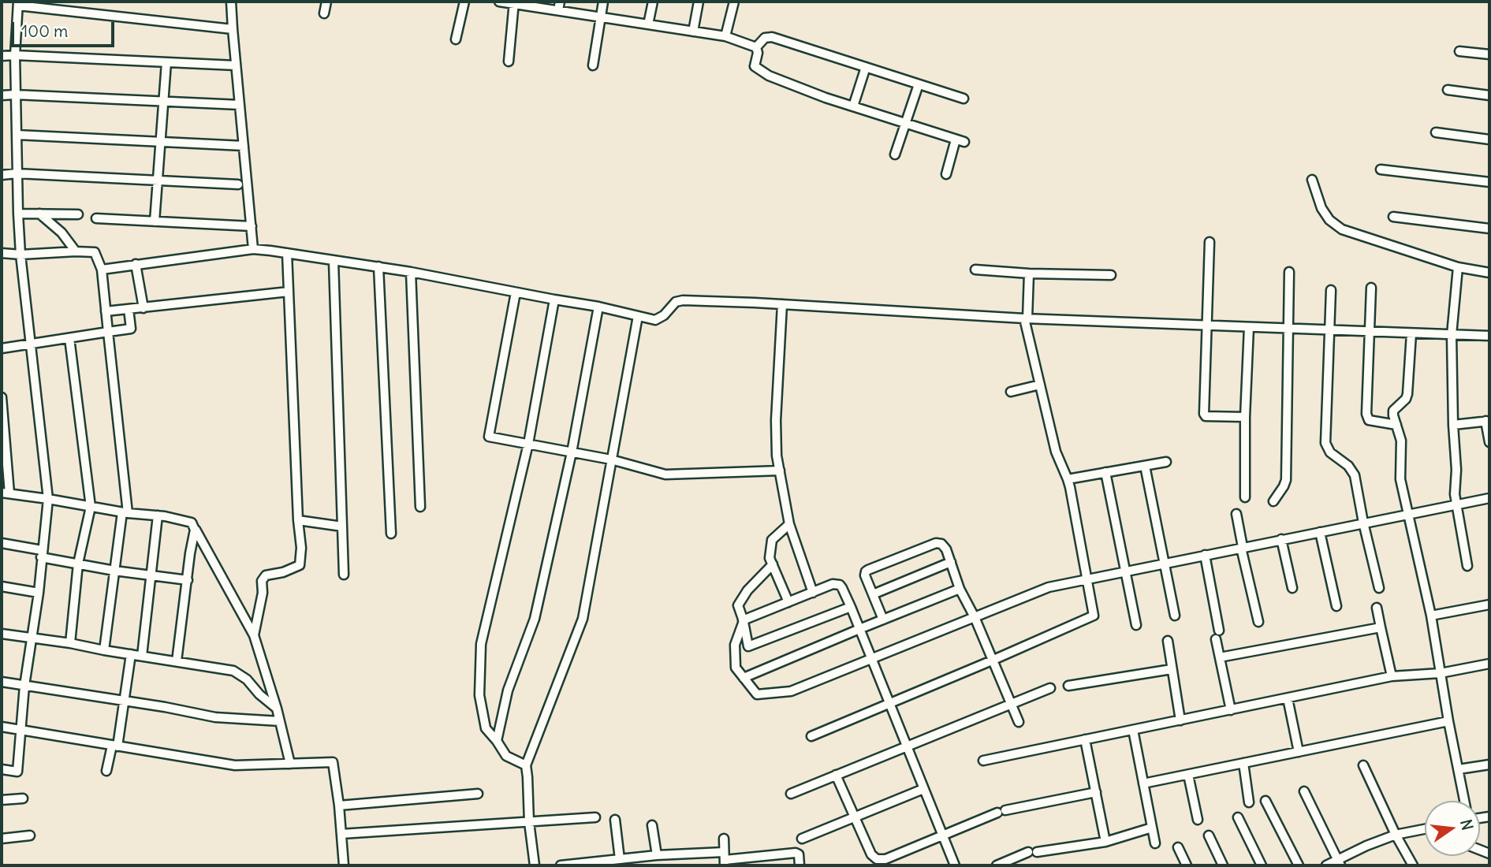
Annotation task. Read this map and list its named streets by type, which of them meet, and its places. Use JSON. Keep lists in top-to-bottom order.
{
  "scale_bar": "100 m",
  "north": "right"
}
